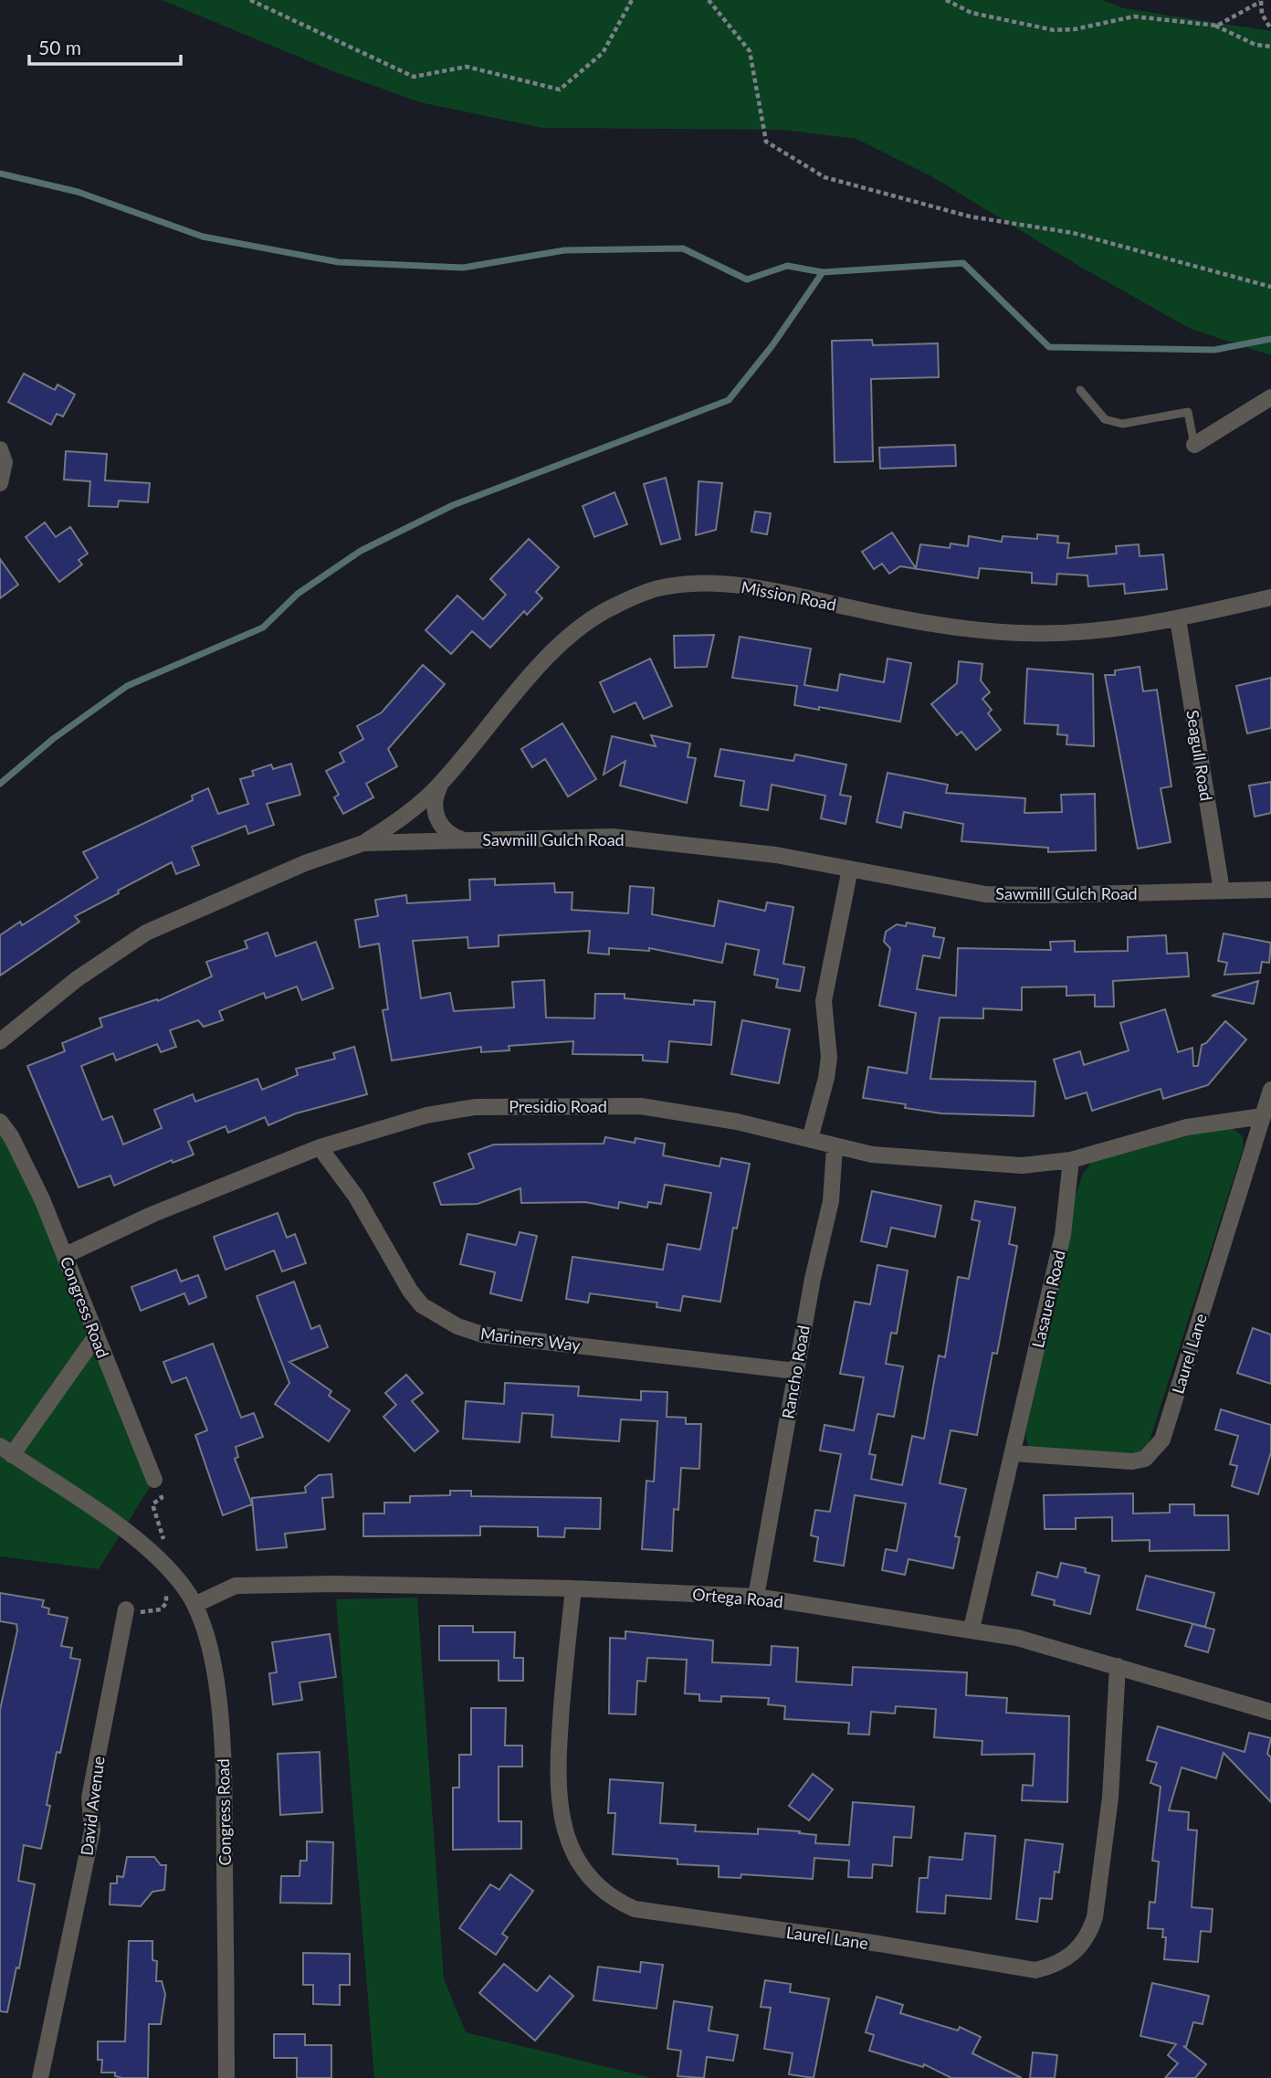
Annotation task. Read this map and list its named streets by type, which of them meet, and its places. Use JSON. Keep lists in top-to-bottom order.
{
  "streets": {
    "street": [
      "Mission Road",
      "Seagull Road",
      "Sawmill Gulch Road",
      "Presidio Road",
      "Lasauen Road",
      "Congress Road",
      "Mariners Way",
      "Laurel Lane",
      "Rancho Road",
      "Ortega Road",
      "David Avenue"
    ]
  },
  "crossings": [
    ["Mission Road", "Seagull Road"],
    ["Mission Road", "Sawmill Gulch Road"],
    ["Seagull Road", "Sawmill Gulch Road"],
    ["Presidio Road", "Lasauen Road"],
    ["Presidio Road", "Congress Road"],
    ["Presidio Road", "Mariners Way"],
    ["Presidio Road", "Rancho Road"],
    ["Lasauen Road", "Laurel Lane"],
    ["Lasauen Road", "Ortega Road"],
    ["Congress Road", "Ortega Road"],
    ["Mariners Way", "Rancho Road"],
    ["Laurel Lane", "Ortega Road"],
    ["Rancho Road", "Ortega Road"]
  ],
  "scale_bar": "50 m"
}
